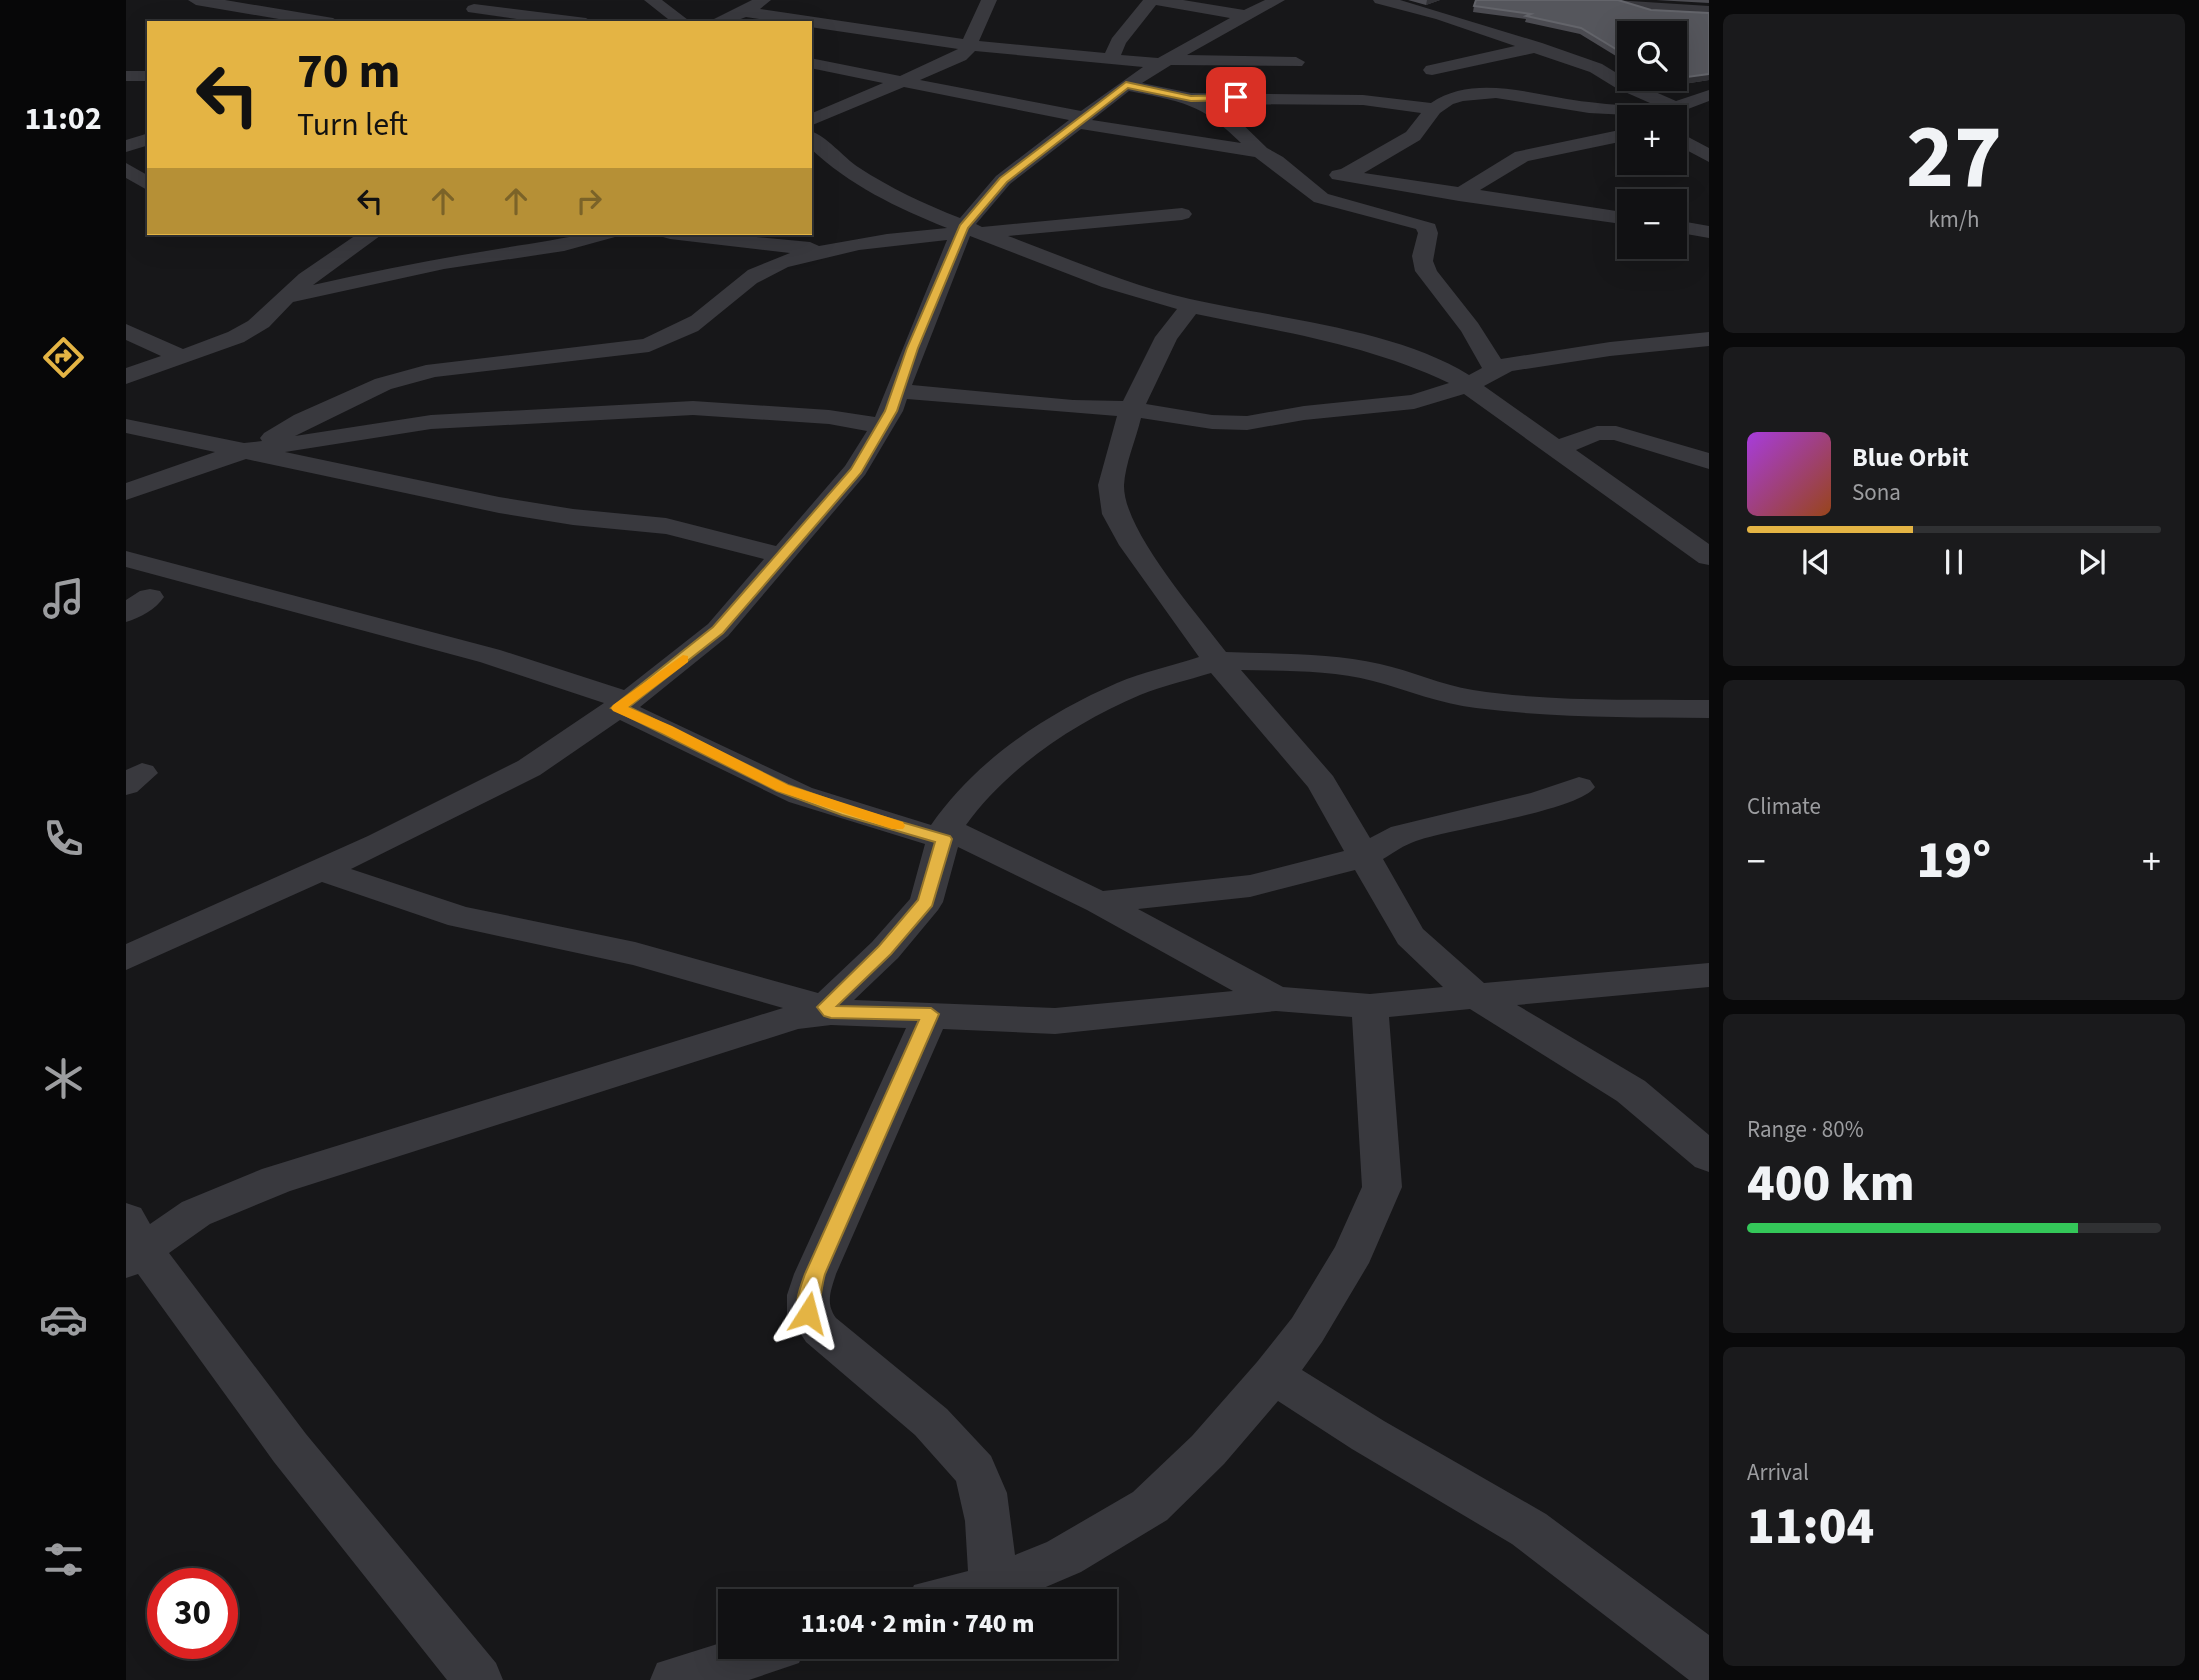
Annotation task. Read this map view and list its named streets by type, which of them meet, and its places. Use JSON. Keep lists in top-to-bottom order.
{
  "page": {
    "tabs": "11:02",
    "tile": [
      ["27", "km/h"],
      "Climate",
      ["Range · 80%", "400 km"],
      ["Arrival", "11:04"]
    ],
    "map_buttons": ["+", "−"],
    "turn": ["70 m", "Turn left"],
    "song": ["Blue Orbit", "Sona"],
    "heat": ["−", "19°", "+"],
    "limit": "30",
    "trip": "11:04 · 2 min · 740 m"
  }
}
